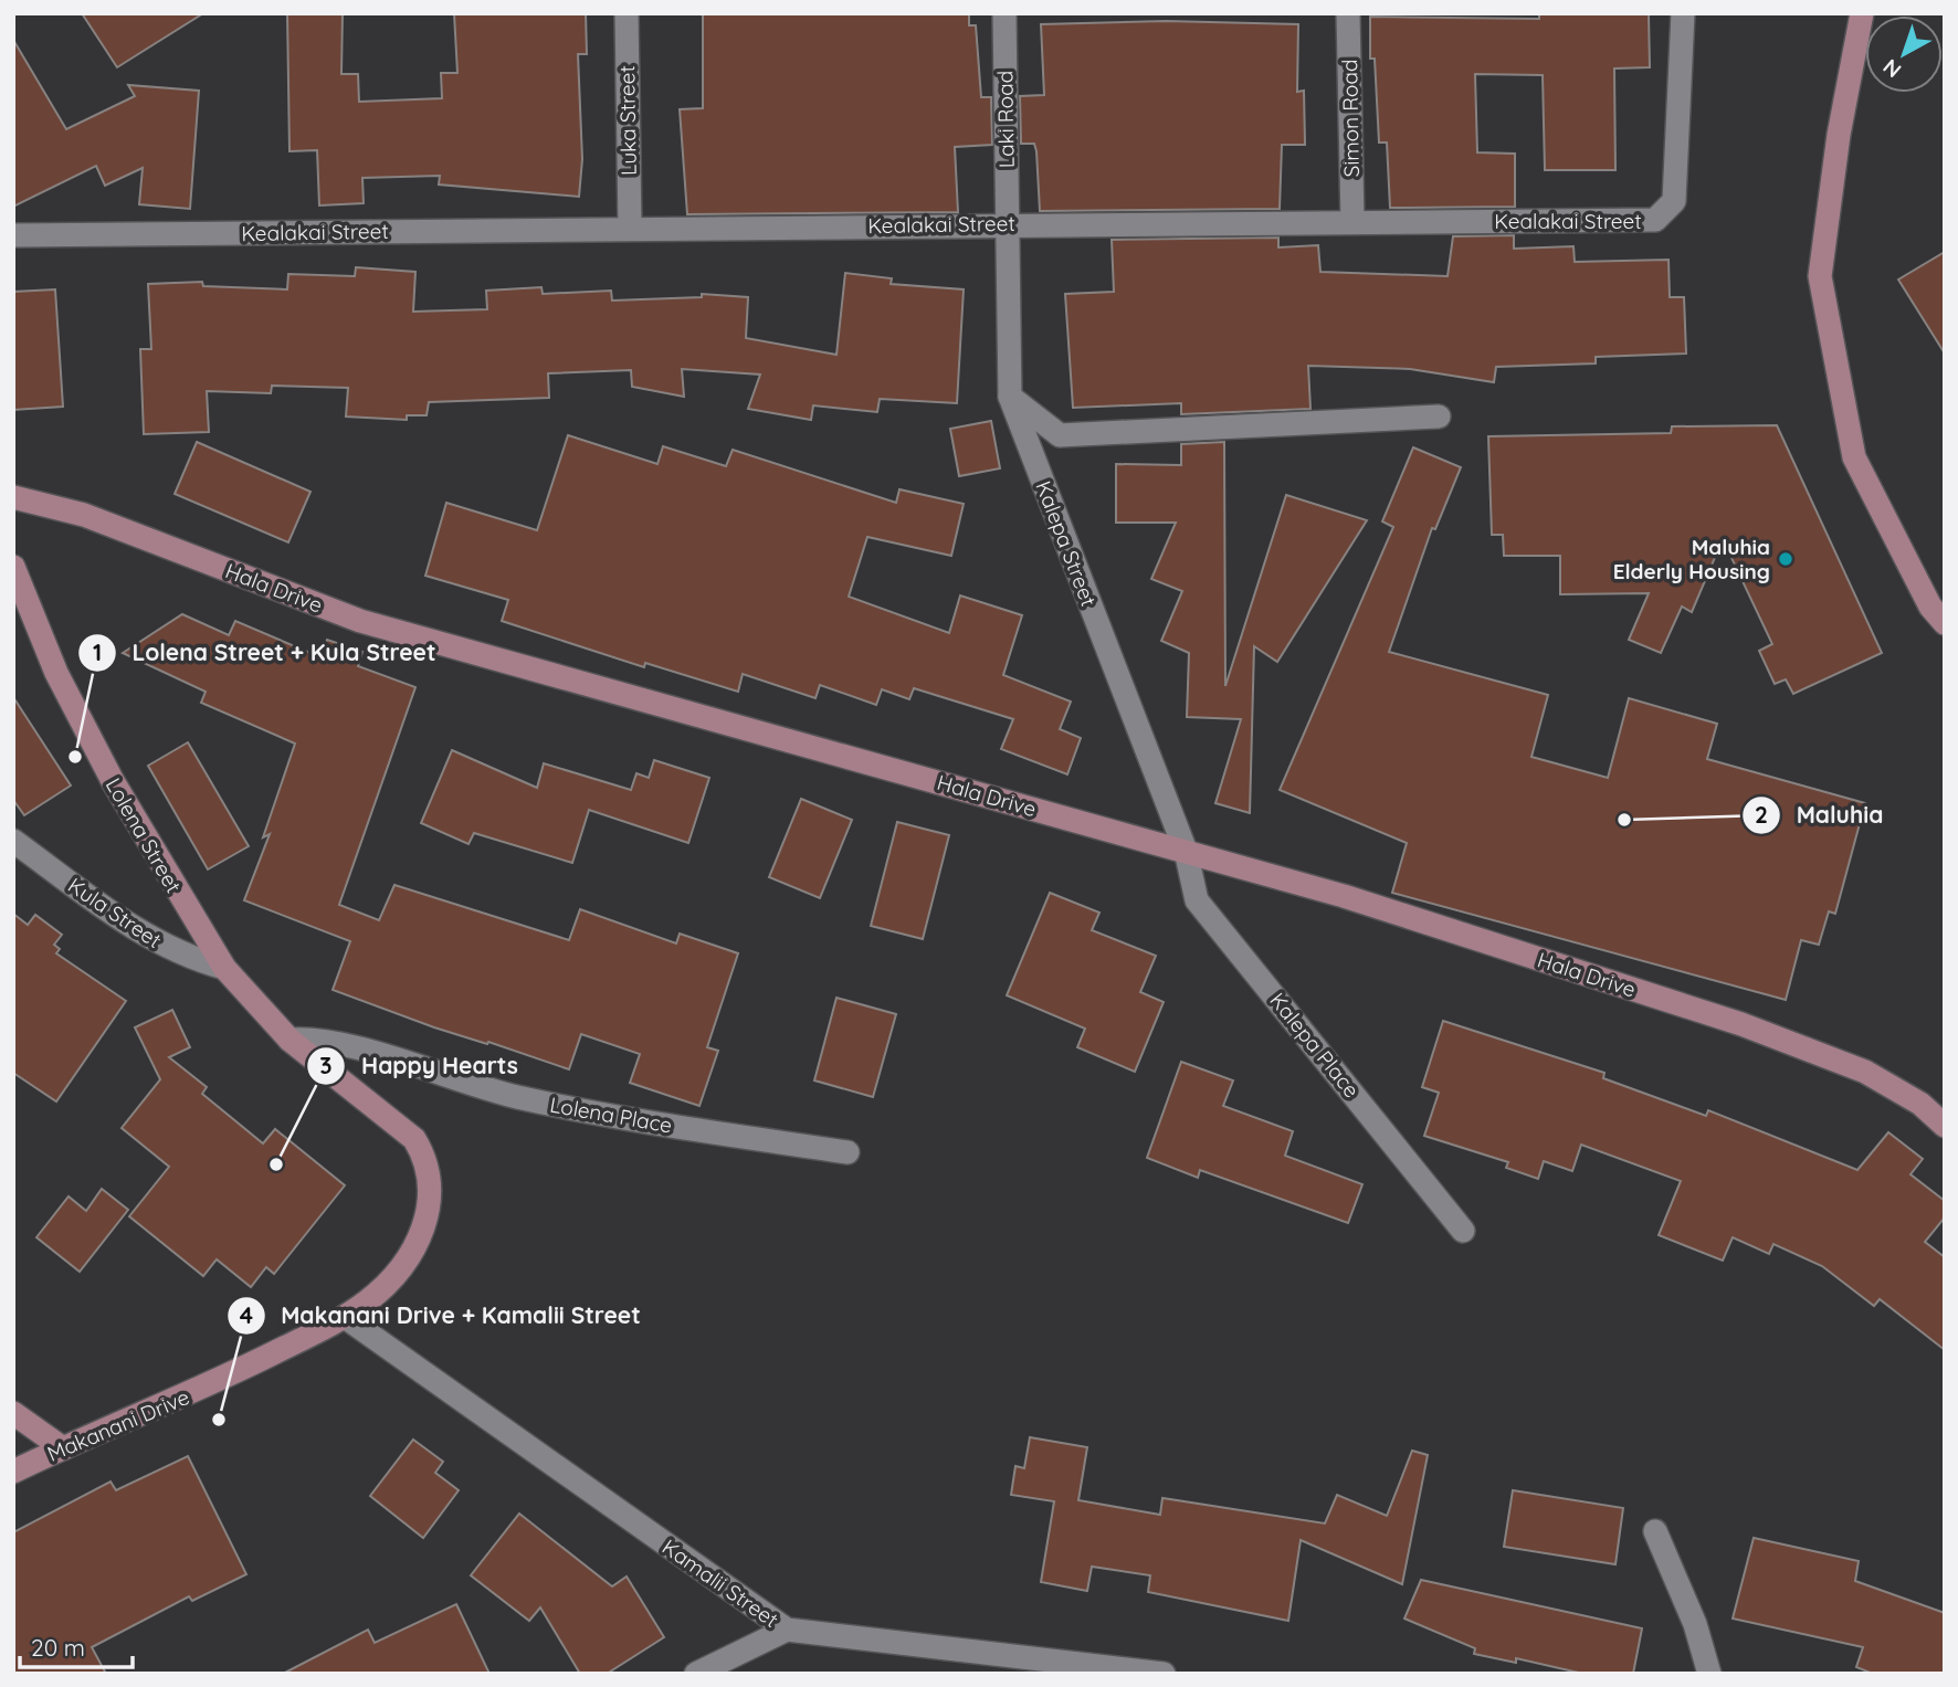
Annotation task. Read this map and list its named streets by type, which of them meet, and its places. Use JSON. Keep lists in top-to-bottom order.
{
  "streets": {
    "street": [
      "Simon Road",
      "Laki Road",
      "Luka Street",
      "Kealakai Street",
      "Kalepa Street",
      "Hala Drive",
      "Lolena Street",
      "Kula Street",
      "Kalepa Place",
      "Lolena Place",
      "Makanani Drive",
      "Kamalii Street"
    ]
  },
  "crossings": [
    ["Simon Road", "Kealakai Street"],
    ["Laki Road", "Kealakai Street"],
    ["Laki Road", "Kalepa Street"],
    ["Luka Street", "Kealakai Street"],
    ["Kealakai Street", "Kalepa Street"],
    ["Kalepa Street", "Hala Drive"],
    ["Kalepa Street", "Kalepa Place"],
    ["Hala Drive", "Kalepa Place"],
    ["Lolena Street", "Kula Street"],
    ["Lolena Street", "Lolena Place"],
    ["Lolena Street", "Makanani Drive"],
    ["Lolena Place", "Makanani Drive"],
    ["Makanani Drive", "Kamalii Street"]
  ],
  "places": [
    "Maluhia Elderly Housing",
    "Lolena Street + Kula Street",
    "Maluhia",
    "Happy Hearts",
    "Makanani Drive + Kamalii Street"
  ],
  "scale_bar": "20 m",
  "north": "bottom left"
}
